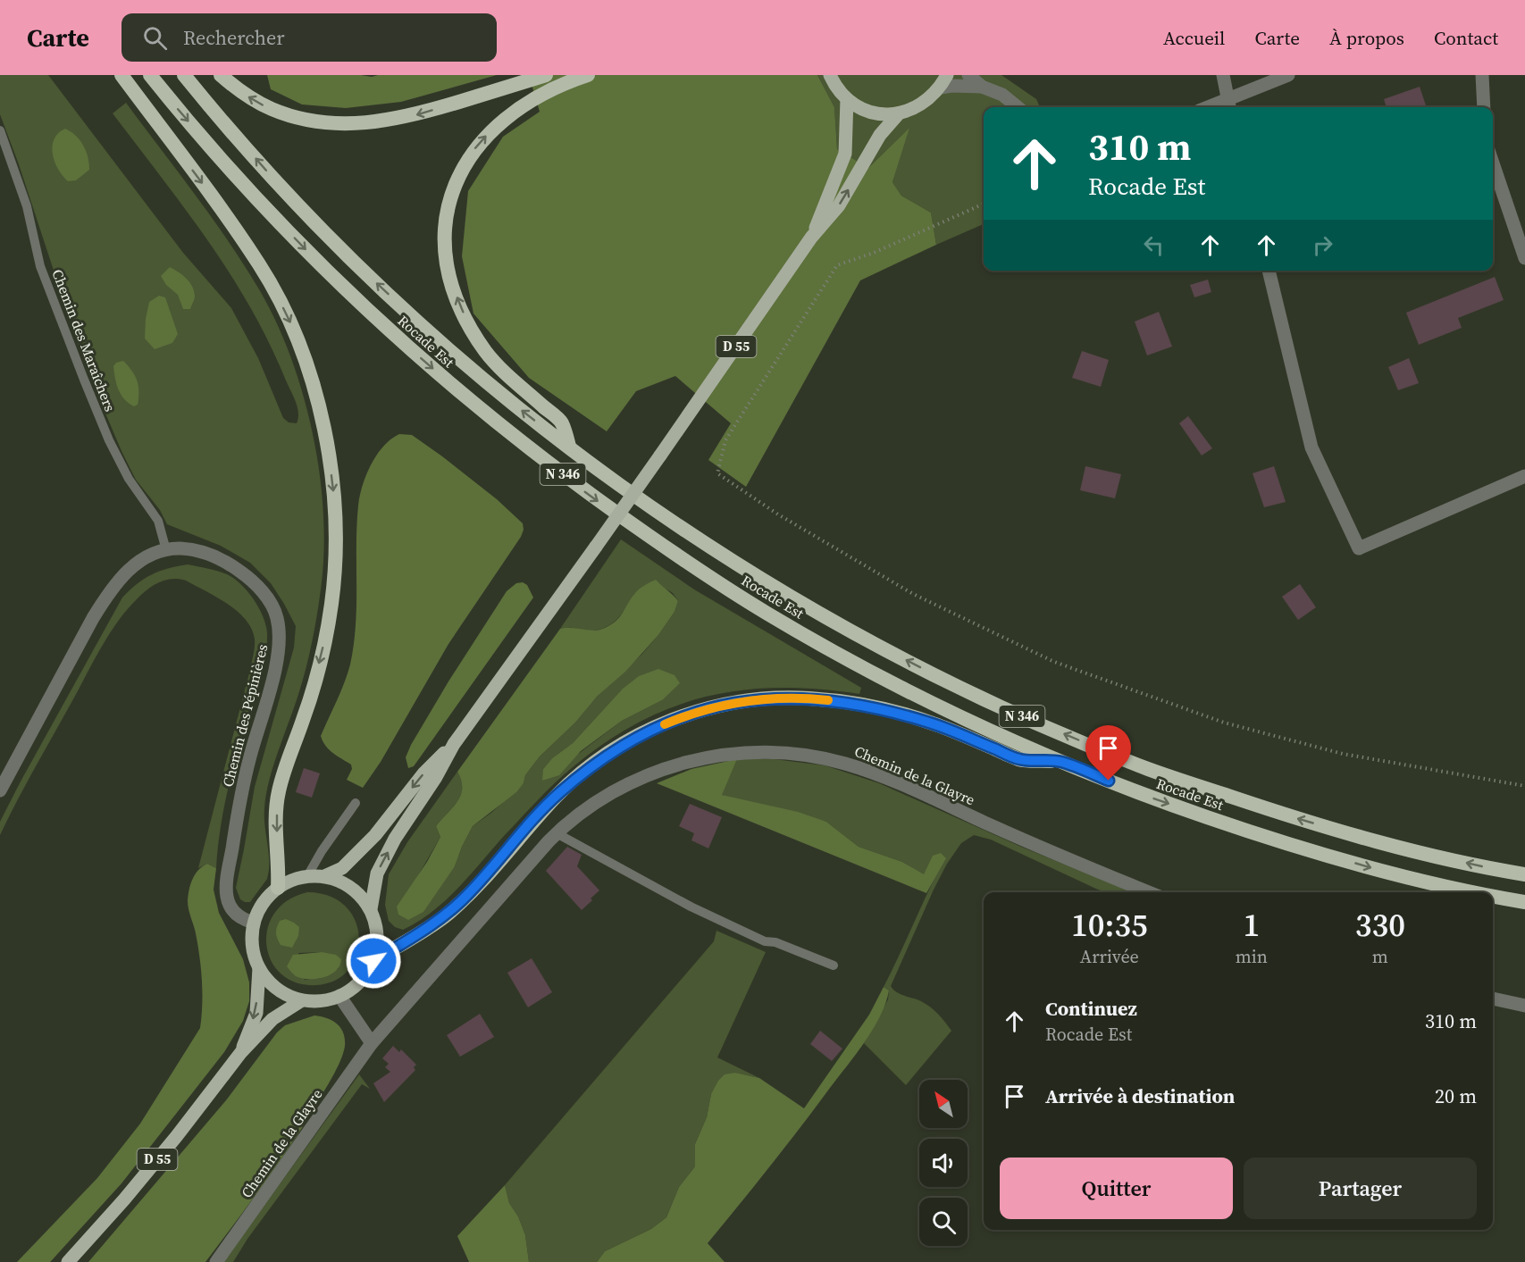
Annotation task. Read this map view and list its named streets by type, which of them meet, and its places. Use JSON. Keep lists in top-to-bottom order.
{
  "streets": {
    "highway": ["Rocade Est", "N 346"],
    "main road": ["D 55"],
    "street": ["Chemin des Pépinières", "Chemin de la Glayre"],
    "lane": ["Chemin des Maraîchers"]
  },
  "crossings": [
    ["Chemin des Maraîchers", "Chemin des Pépinières"],
    ["D 55", "Chemin des Pépinières"]
  ],
  "north": "top left",
  "page": {
    "header": "Carte",
    "search": "Rechercher",
    "nav": [
      "Accueil",
      "Carte",
      "À propos",
      "Contact"
    ],
    "turn": ["310 m", "Rocade Est"],
    "eta": [
      "10:35",
      "Arrivée",
      "1",
      "min",
      "330",
      "m"
    ],
    "list": [
      {
        "name": "Continuez",
        "note": "Rocade Est",
        "value": "310 m"
      },
      {
        "name": "Arrivée à destination",
        "value": "20 m"
      }
    ],
    "buttons": ["Quitter", "Partager"]
  }
}
